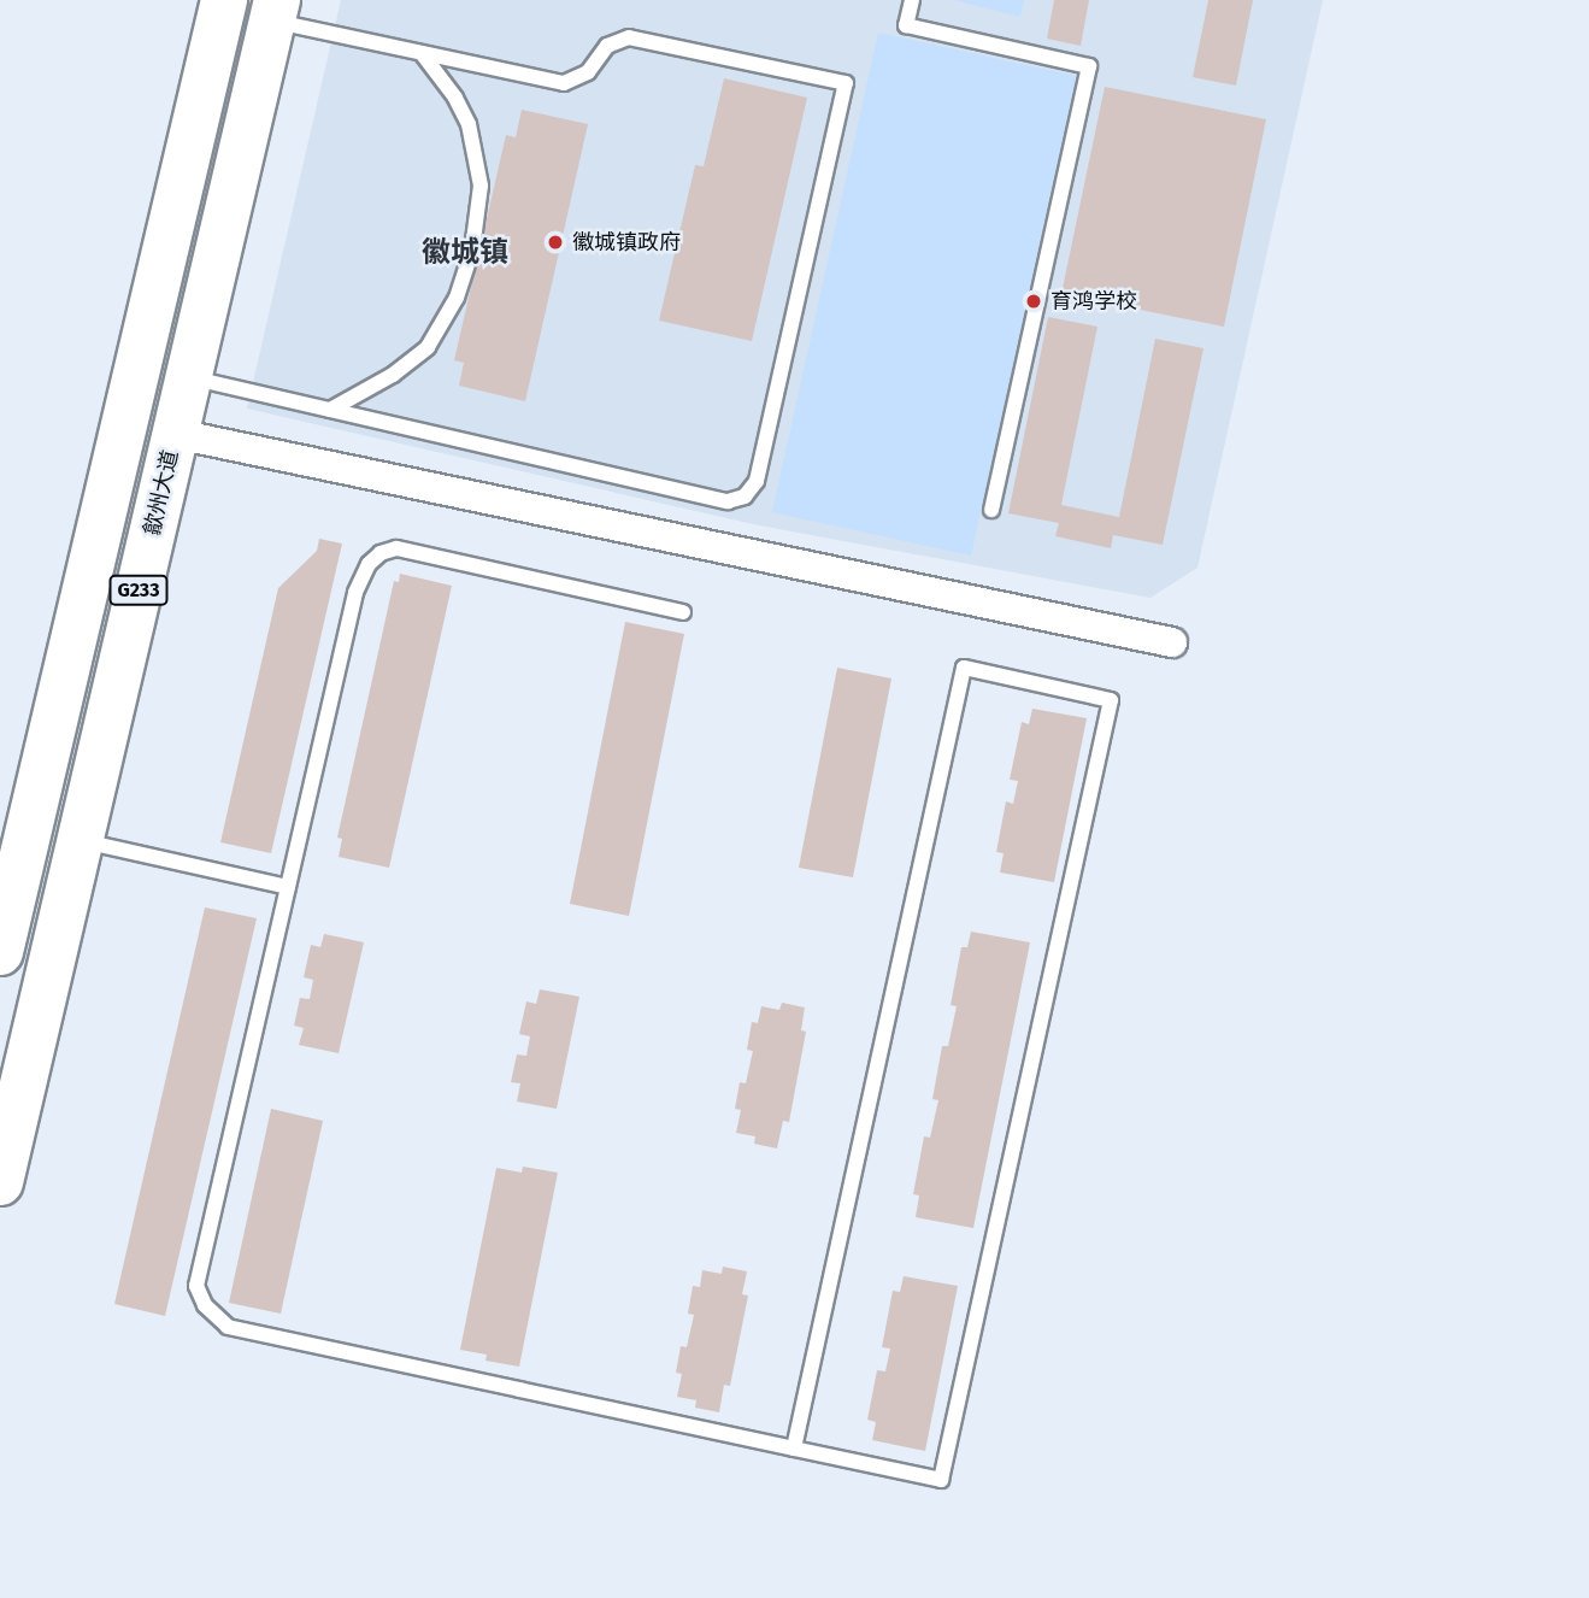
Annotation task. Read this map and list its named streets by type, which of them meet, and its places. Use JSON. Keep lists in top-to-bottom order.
{
  "streets": {
    "highway": ["歙州大道", "G233"]
  },
  "districts": ["徽城镇"],
  "places": ["徽城镇政府", "育鸿学校"]
}
